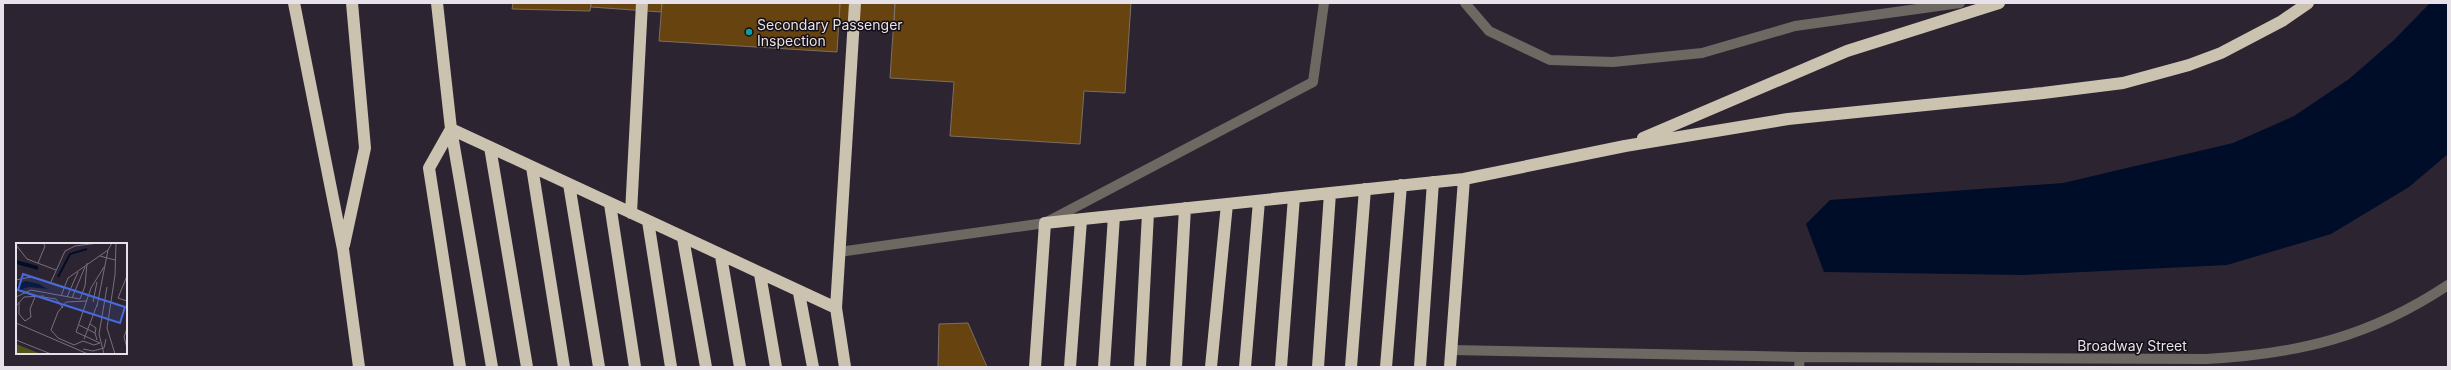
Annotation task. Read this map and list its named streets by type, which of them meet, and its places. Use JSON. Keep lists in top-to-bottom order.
{
  "streets": {
    "street": ["Broadway Street"]
  },
  "places": ["Secondary Passenger Inspection"]
}
